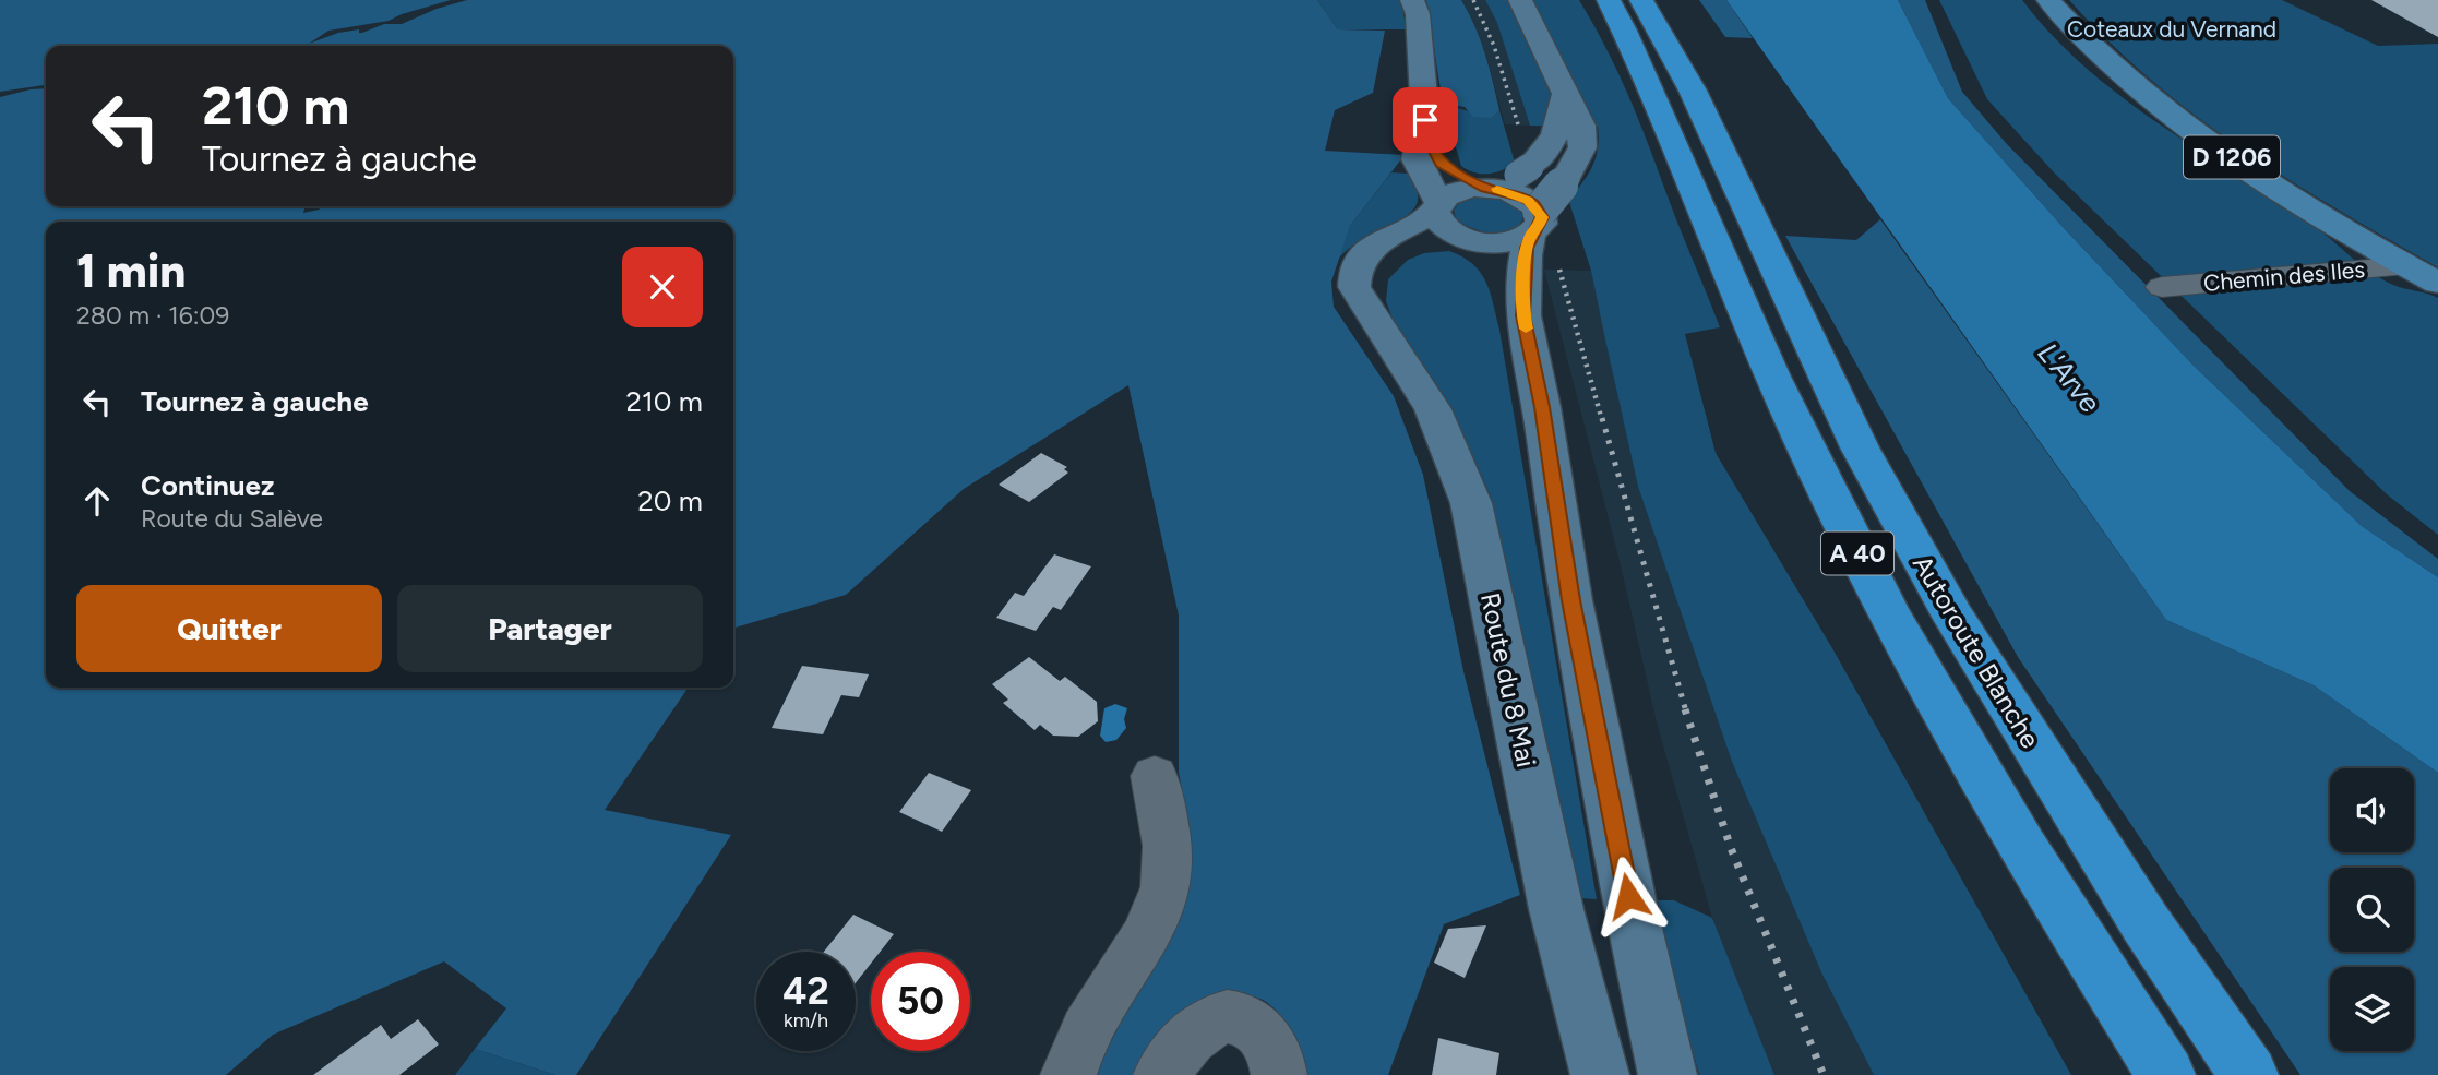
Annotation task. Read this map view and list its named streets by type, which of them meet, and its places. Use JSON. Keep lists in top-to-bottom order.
{
  "streets": {
    "highway": ["A 40", "Autoroute Blanche"],
    "main road": ["D 1206", "Route du 8 Mai"],
    "street": ["Chemin des Iles"]
  },
  "crossings": [
    ["D 1206", "Chemin des Iles"]
  ],
  "water": ["L'Arve"],
  "parks": ["Coteaux du Vernand"],
  "page": {
    "turn": ["210 m", "Tournez à gauche"],
    "heading": ["1 min", "280 m · 16:09"],
    "list": [
      {
        "name": "Tournez à gauche",
        "value": "210 m"
      },
      {
        "name": "Continuez",
        "note": "Route du Salève",
        "value": "20 m"
      }
    ],
    "buttons": ["Quitter", "Partager"],
    "speed": "42 km/h",
    "limit": "50"
  }
}
